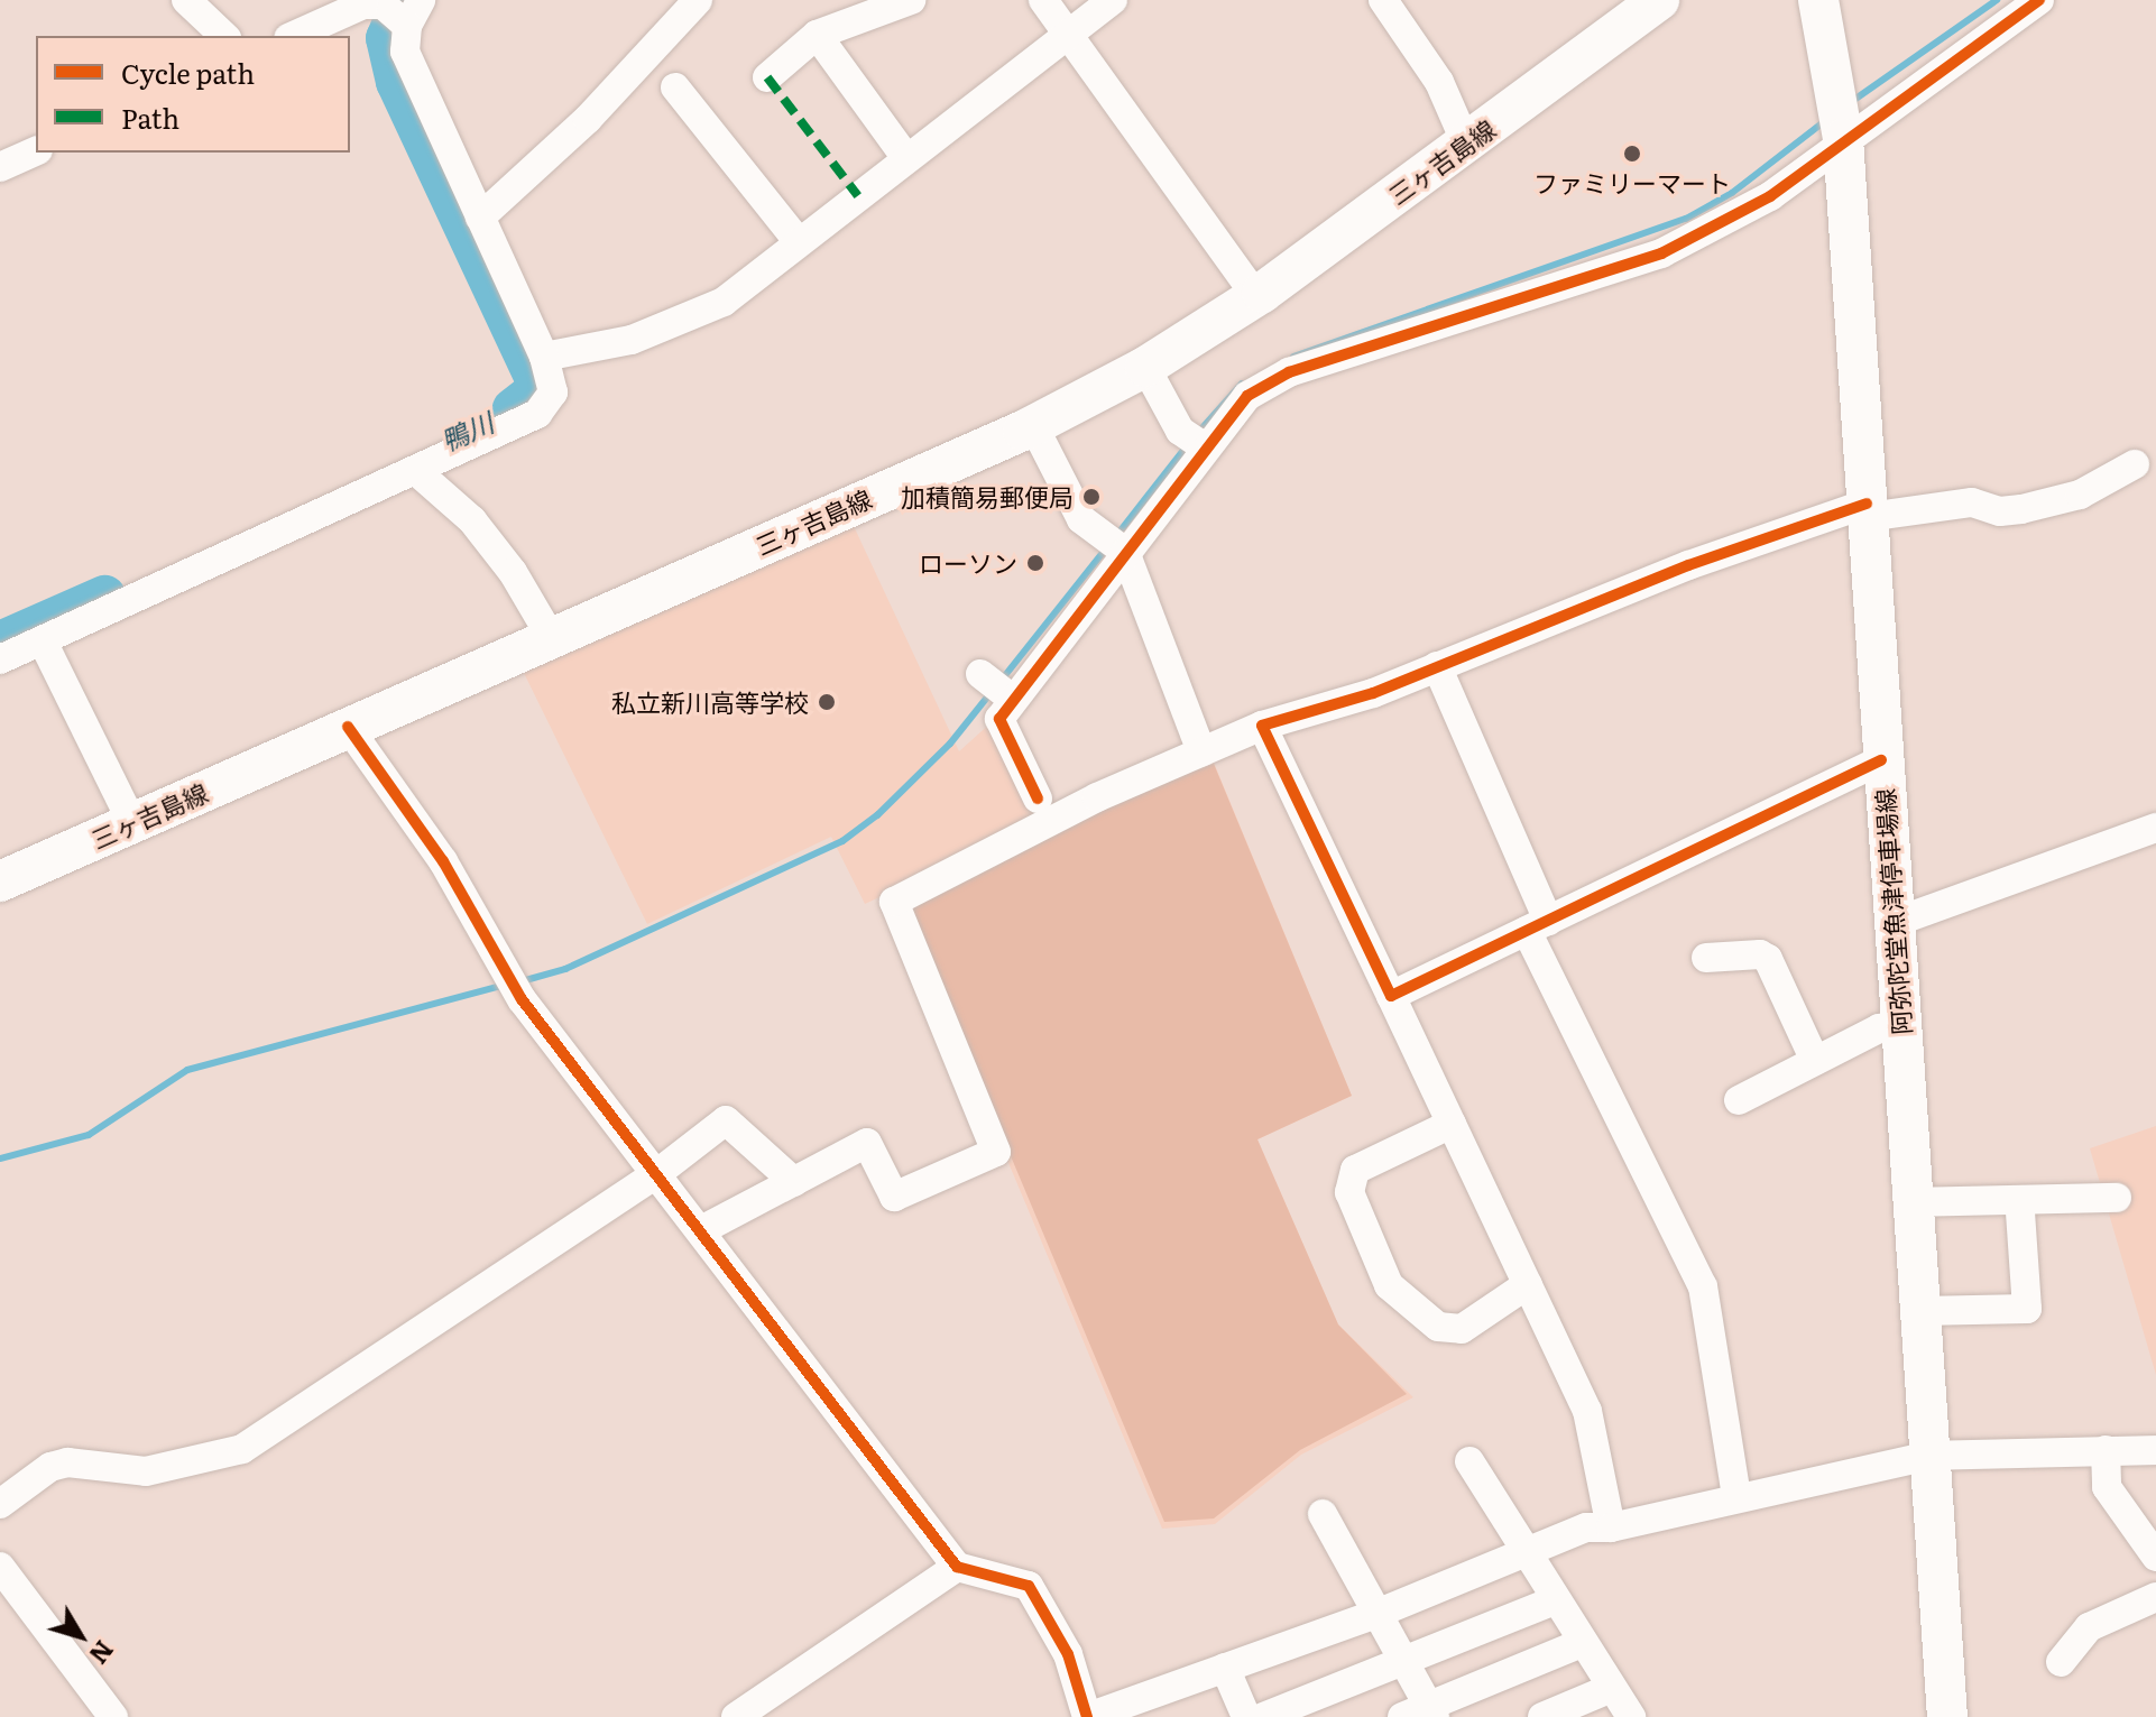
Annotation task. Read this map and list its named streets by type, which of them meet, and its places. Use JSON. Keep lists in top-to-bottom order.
{
  "streets": {
    "main road": ["三ヶ吉島線", "阿弥陀堂魚津停車場線"]
  },
  "water": ["鴨川"],
  "places": [
    "ファミリーマート",
    "加積簡易郵便局",
    "ローソン",
    "私立新川高等学校"
  ],
  "legend": ["Cycle path", "Path"],
  "north": "bottom right"
}
